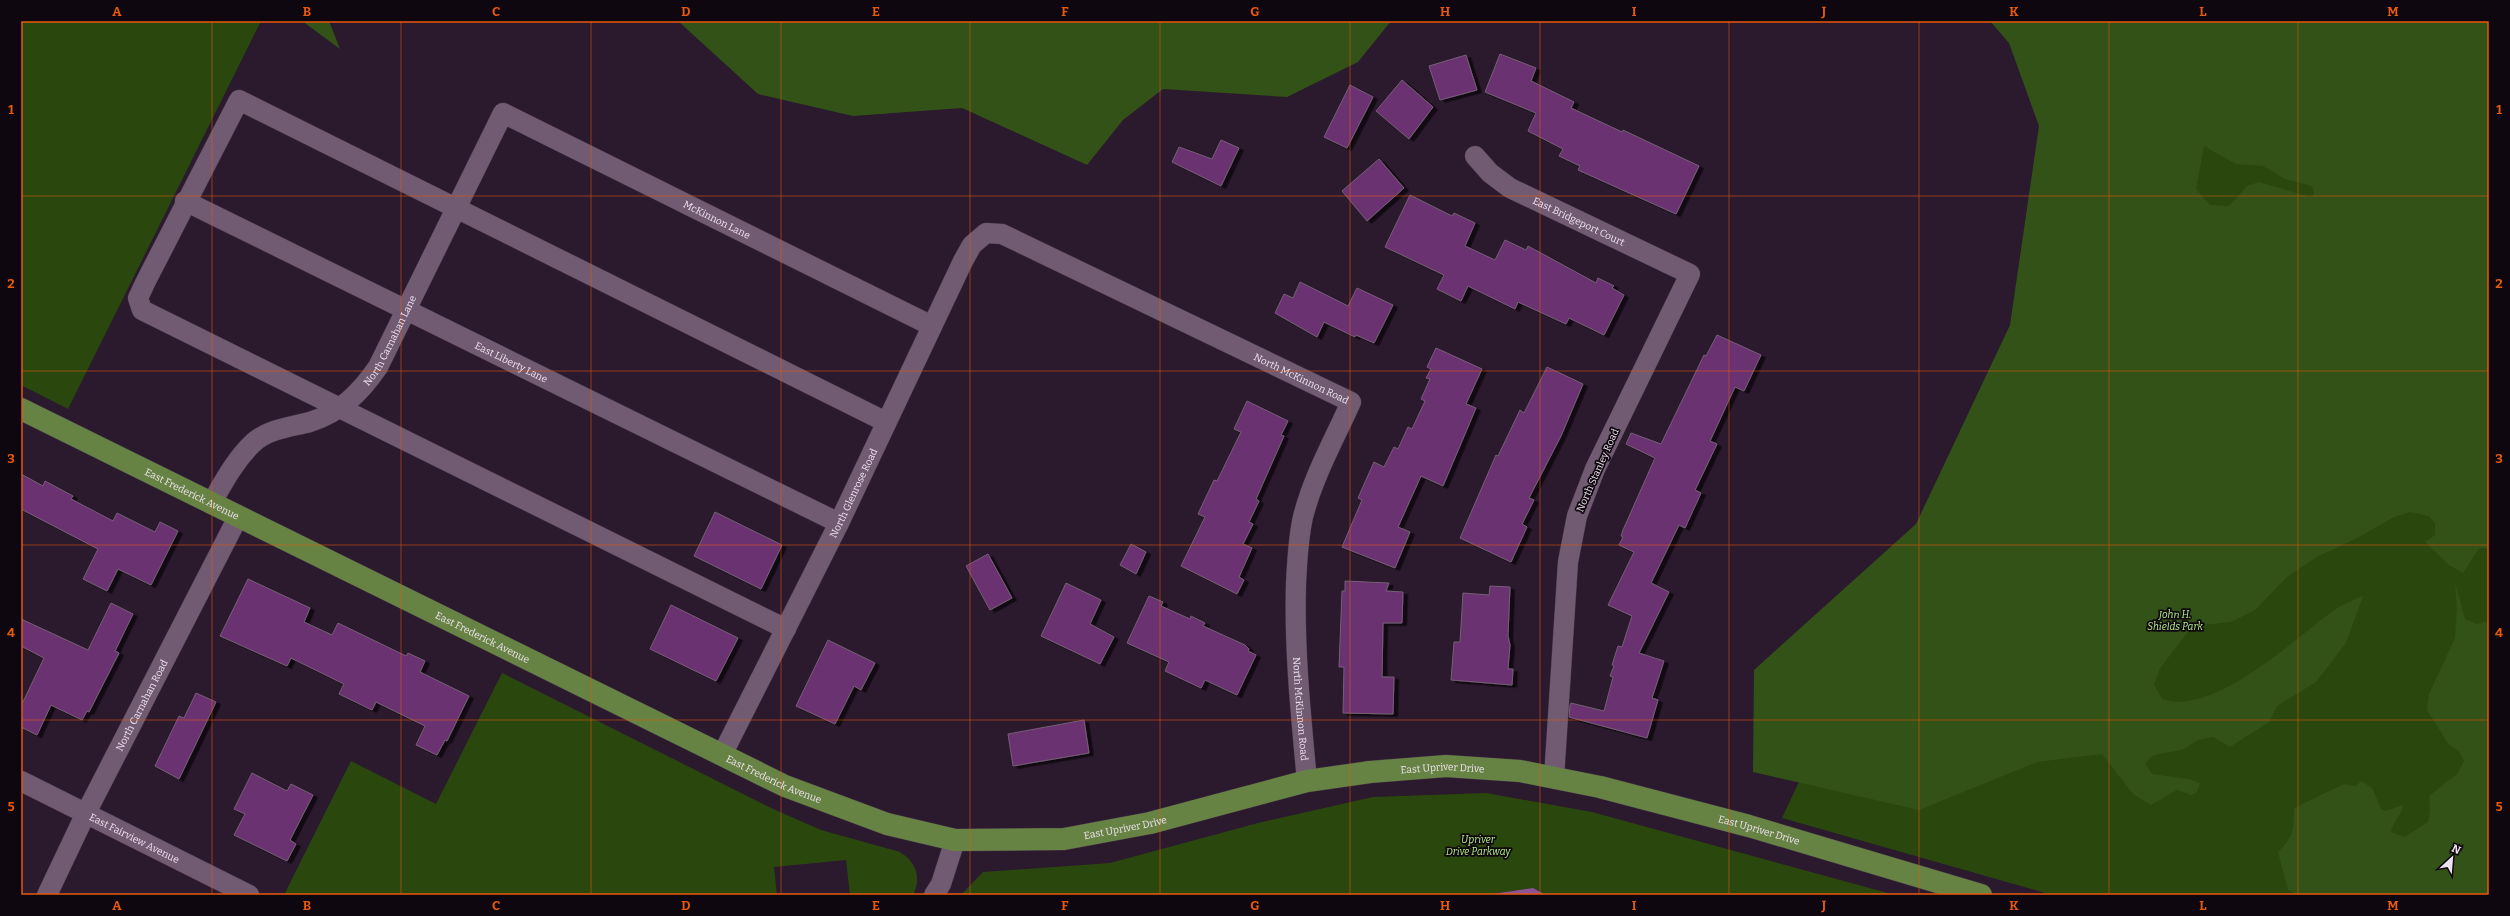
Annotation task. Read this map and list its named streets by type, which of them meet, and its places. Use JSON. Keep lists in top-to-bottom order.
{
  "streets": {
    "main road": ["East Frederick Avenue", "East Upriver Drive"],
    "street": [
      "McKinnon Lane",
      "East Bridgeport Court",
      "North Carnahan Lane",
      "East Liberty Lane",
      "North McKinnon Road",
      "North Stanley Road",
      "North Glenrose Road",
      "North Carnahan Road",
      "East Fairview Avenue"
    ]
  },
  "crossings": [
    ["McKinnon Lane", "North Carnahan Lane"],
    ["McKinnon Lane", "North Glenrose Road"],
    ["East Bridgeport Court", "North Stanley Road"],
    ["North Carnahan Lane", "East Liberty Lane"],
    ["North Carnahan Lane", "East Frederick Avenue"],
    ["East Liberty Lane", "North Glenrose Road"],
    ["North McKinnon Road", "North Glenrose Road"],
    ["North McKinnon Road", "East Upriver Drive"],
    ["North Stanley Road", "East Upriver Drive"],
    ["North Glenrose Road", "East Frederick Avenue"],
    ["East Frederick Avenue", "North Carnahan Road"],
    ["East Frederick Avenue", "East Upriver Drive"],
    ["North Carnahan Road", "East Fairview Avenue"]
  ],
  "parks": ["John H. Shields Park", "Upriver Drive Parkway"],
  "north": "top right",
  "grid": {
    "columns": [
      "A",
      "B",
      "C",
      "D",
      "E",
      "F",
      "G",
      "H",
      "I",
      "J",
      "K",
      "L",
      "M"
    ],
    "rows": [
      "1",
      "2",
      "3",
      "4",
      "5"
    ]
  }
}
